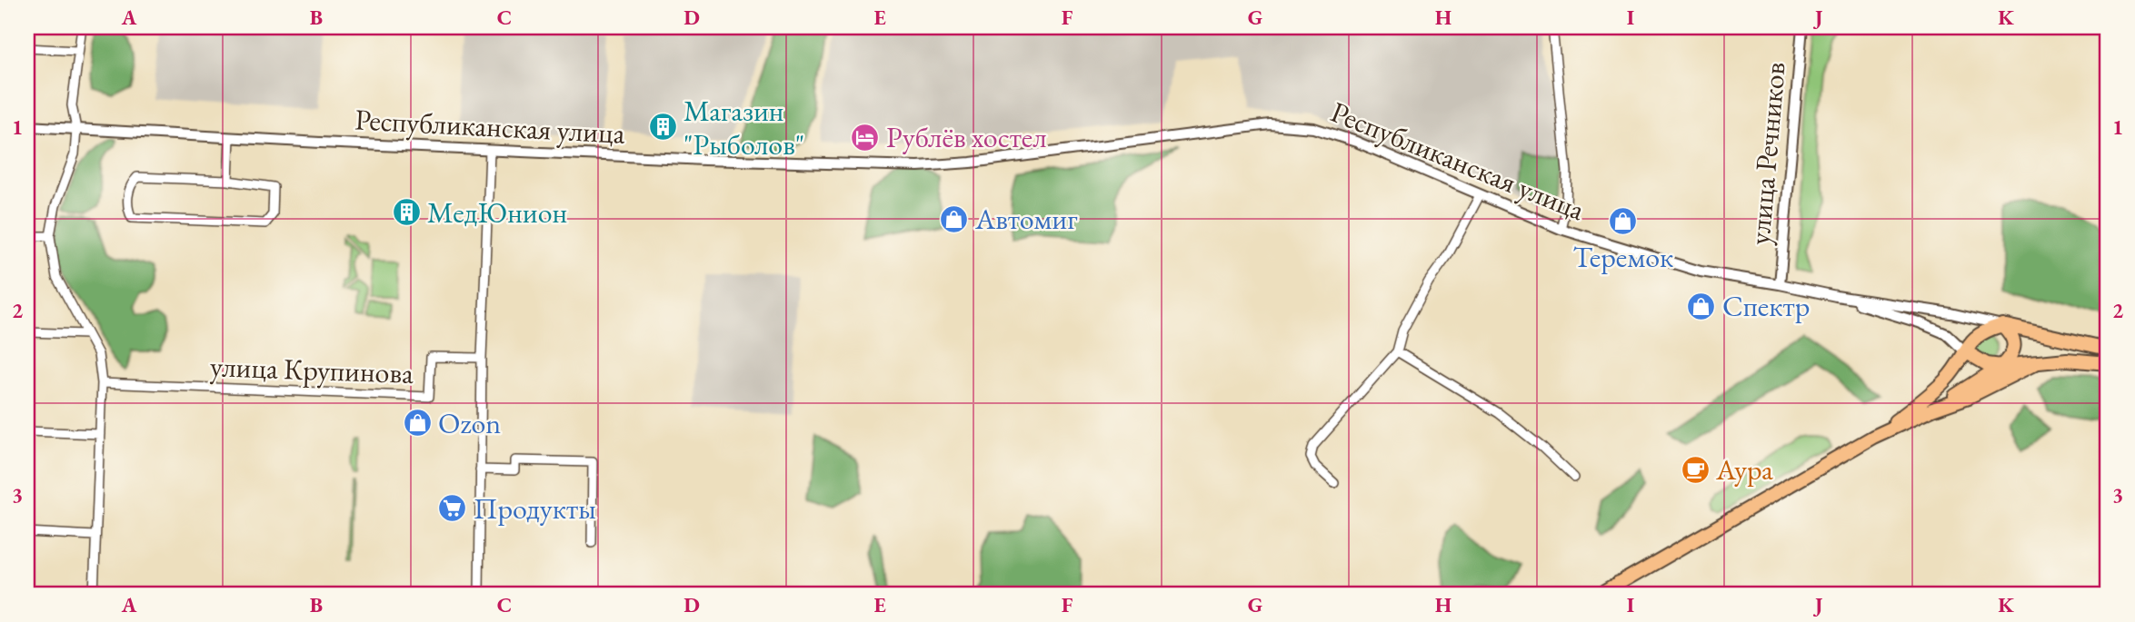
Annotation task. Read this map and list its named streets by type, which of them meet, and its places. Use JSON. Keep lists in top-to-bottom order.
{
  "streets": {
    "street": ["Республиканская улица", "улица Речников", "улица Крупинова"]
  },
  "crossings": [
    ["Республиканская улица", "улица Речников"]
  ],
  "places": {
    "building": ["Магазин \"Рыболов\"", "МедЮнион"],
    "hotel": ["Рублёв хостел"],
    "shop": [
      "Автомиг",
      "Теремок",
      "Спектр",
      "Ozon"
    ],
    "cafe": ["Аура"],
    "supermarket": ["Продукты"]
  },
  "grid": {
    "columns": [
      "A",
      "B",
      "C",
      "D",
      "E",
      "F",
      "G",
      "H",
      "I",
      "J",
      "K"
    ],
    "rows": ["1", "2", "3"]
  }
}
